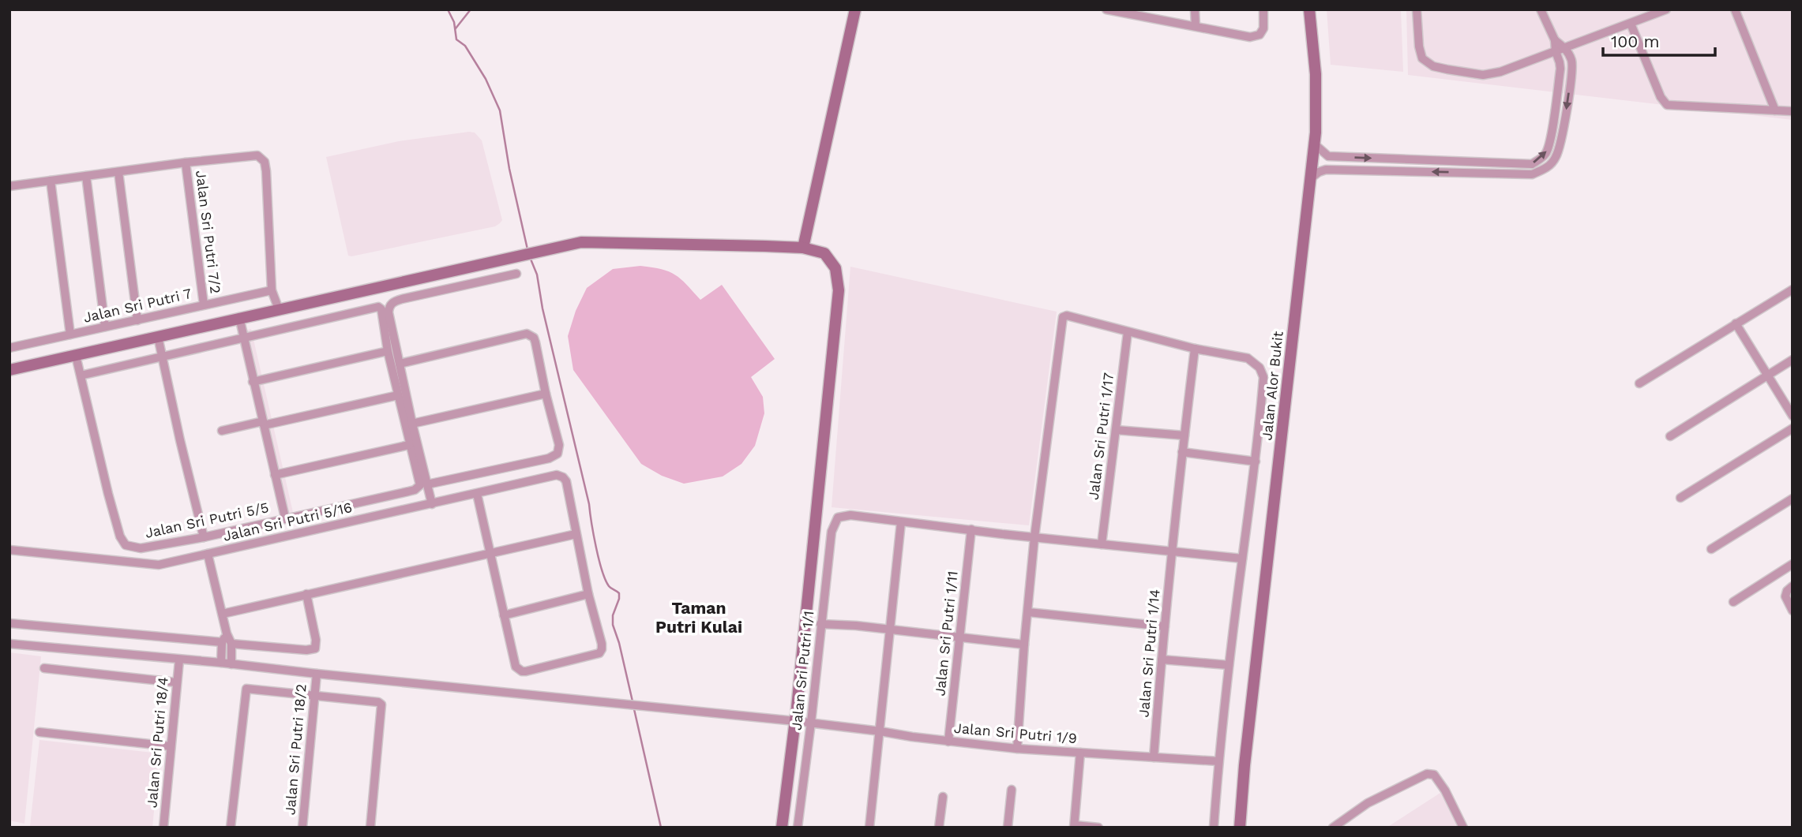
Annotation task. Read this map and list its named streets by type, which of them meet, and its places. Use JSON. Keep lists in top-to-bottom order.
{
  "streets": {
    "street": [
      "Jalan Sri Putri 7/2",
      "Jalan Sri Putri 7",
      "Jalan Alor Bukit",
      "Jalan Sri Putri 1/17",
      "Jalan Sri Putri 5/5",
      "Jalan Sri Putri 5/16",
      "Jalan Sri Putri 1/11",
      "Jalan Sri Putri 1/14",
      "Jalan Sri Putri 1/1",
      "Jalan Sri Putri 1/9",
      "Jalan Sri Putri 18/4",
      "Jalan Sri Putri 18/2"
    ]
  },
  "crossings": [
    ["Jalan Sri Putri 7/2", "Jalan Sri Putri 7"],
    ["Jalan Sri Putri 1/11", "Jalan Sri Putri 1/9"],
    ["Jalan Sri Putri 1/14", "Jalan Sri Putri 1/9"],
    ["Jalan Sri Putri 1/1", "Jalan Sri Putri 1/9"],
    ["Jalan Sri Putri 1/9", "Jalan Sri Putri 18/4"],
    ["Jalan Sri Putri 1/9", "Jalan Sri Putri 18/2"]
  ],
  "districts": ["Taman Putri Kulai"],
  "scale_bar": "100 m"
}
